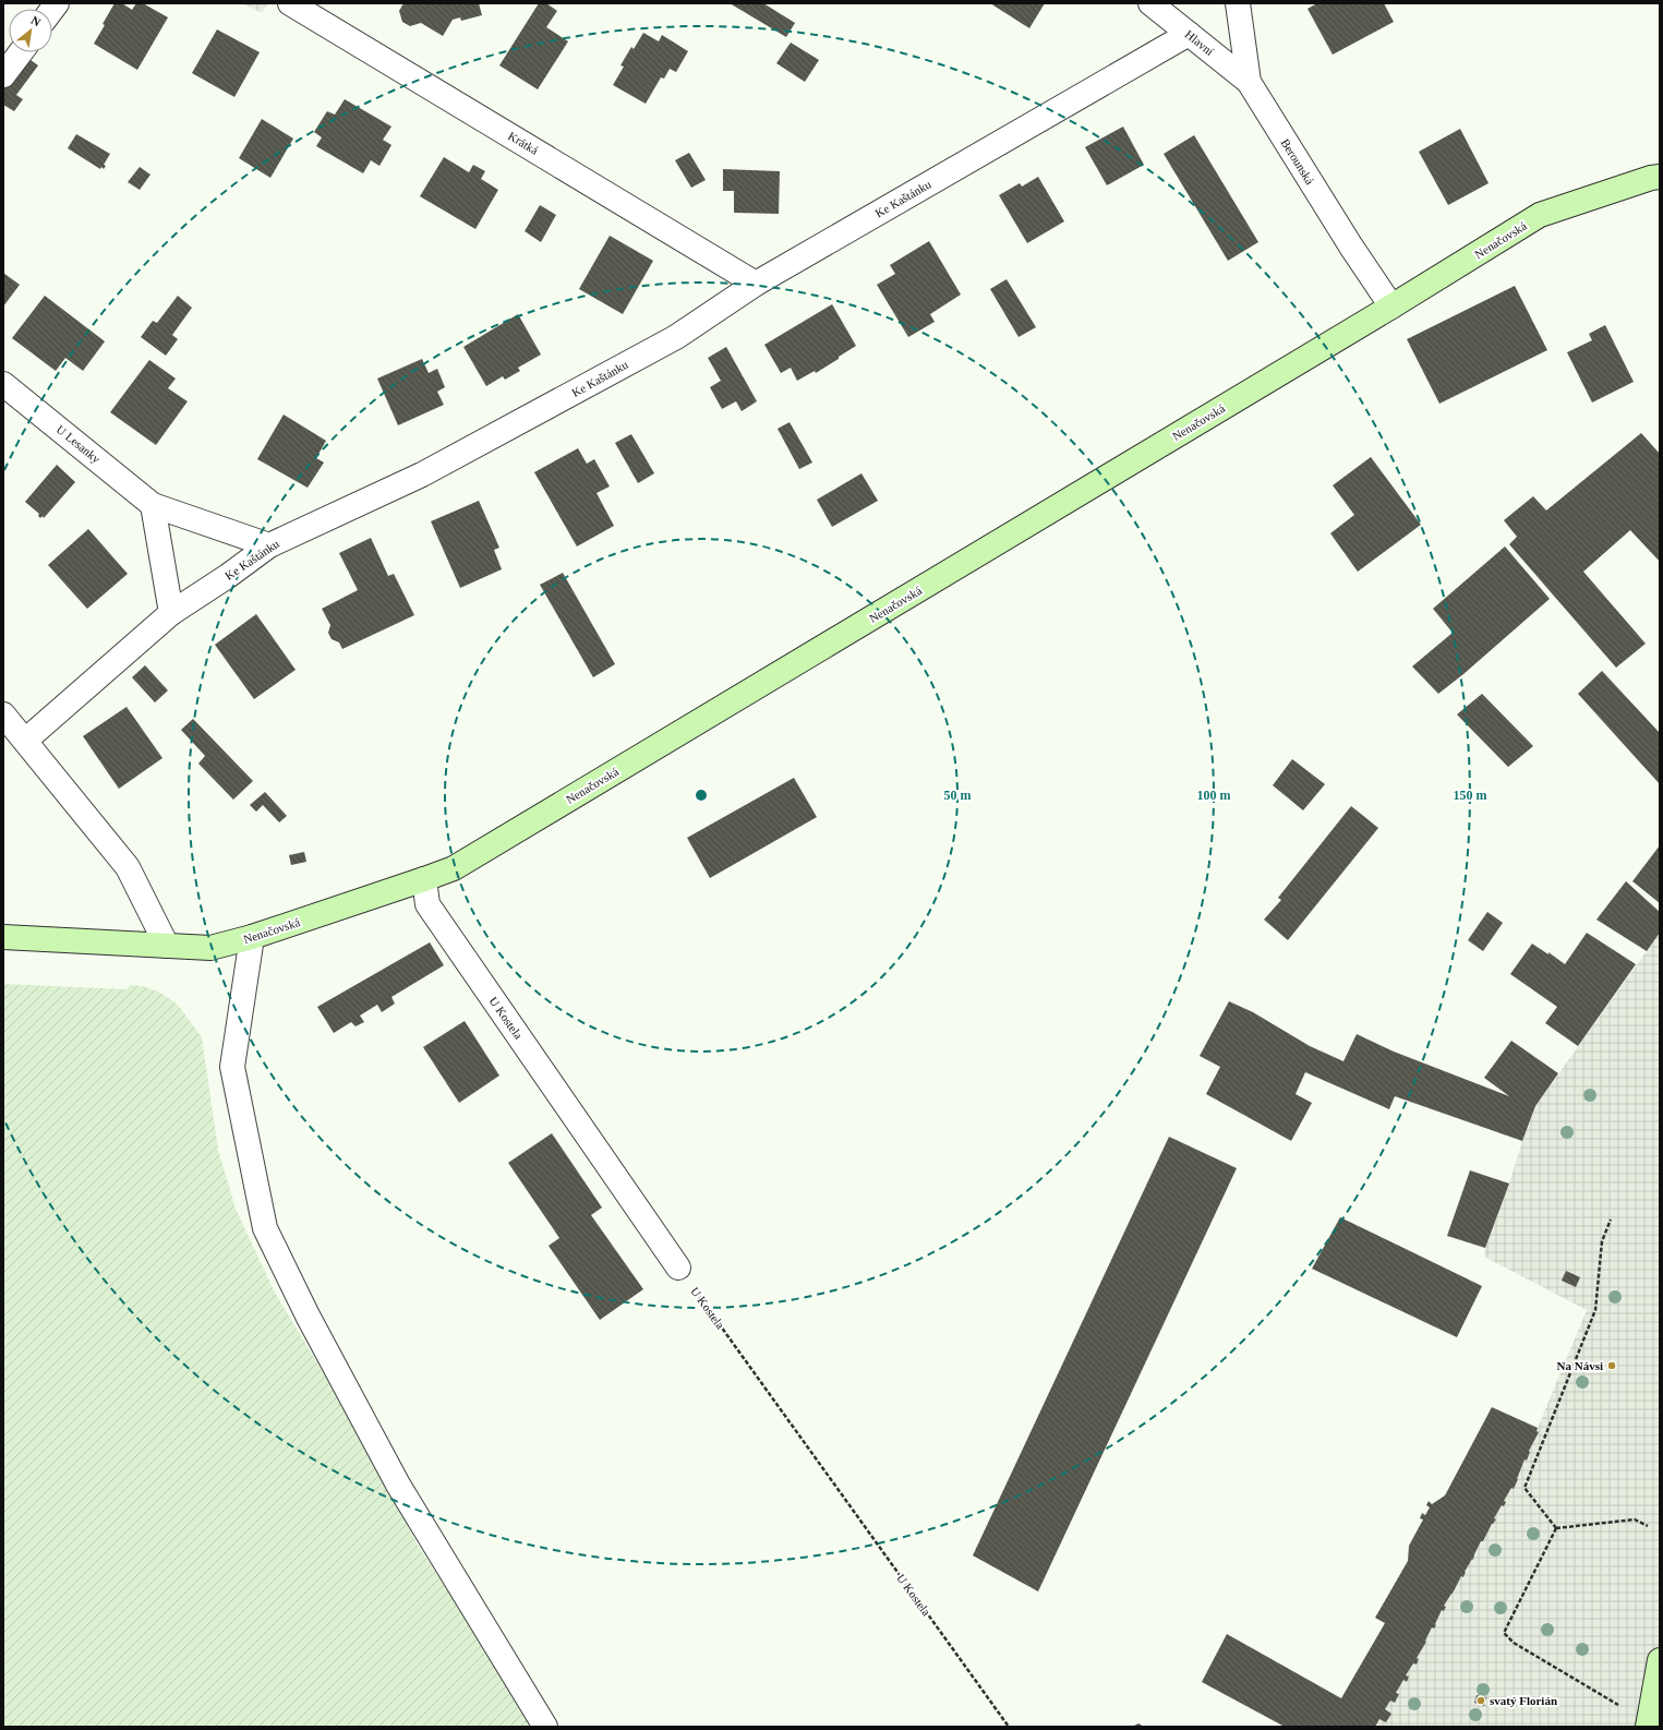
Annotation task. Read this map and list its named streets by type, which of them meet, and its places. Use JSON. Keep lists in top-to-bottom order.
{
  "streets": {
    "street": [
      "Hlavní",
      "Krátká",
      "Berounská",
      "Ke Kaštánku",
      "Nenačovská",
      "U Lesanky",
      "U Kostela"
    ]
  },
  "crossings": [
    ["Hlavní", "Berounská"],
    ["Hlavní", "Ke Kaštánku"],
    ["Krátká", "Ke Kaštánku"],
    ["Berounská", "Nenačovská"],
    ["Ke Kaštánku", "U Lesanky"],
    ["Nenačovská", "U Kostela"]
  ],
  "places": ["Na Návsi", "svatý Florián"],
  "north": "top right",
  "rings": ["50 m", "100 m", "150 m"]
}
